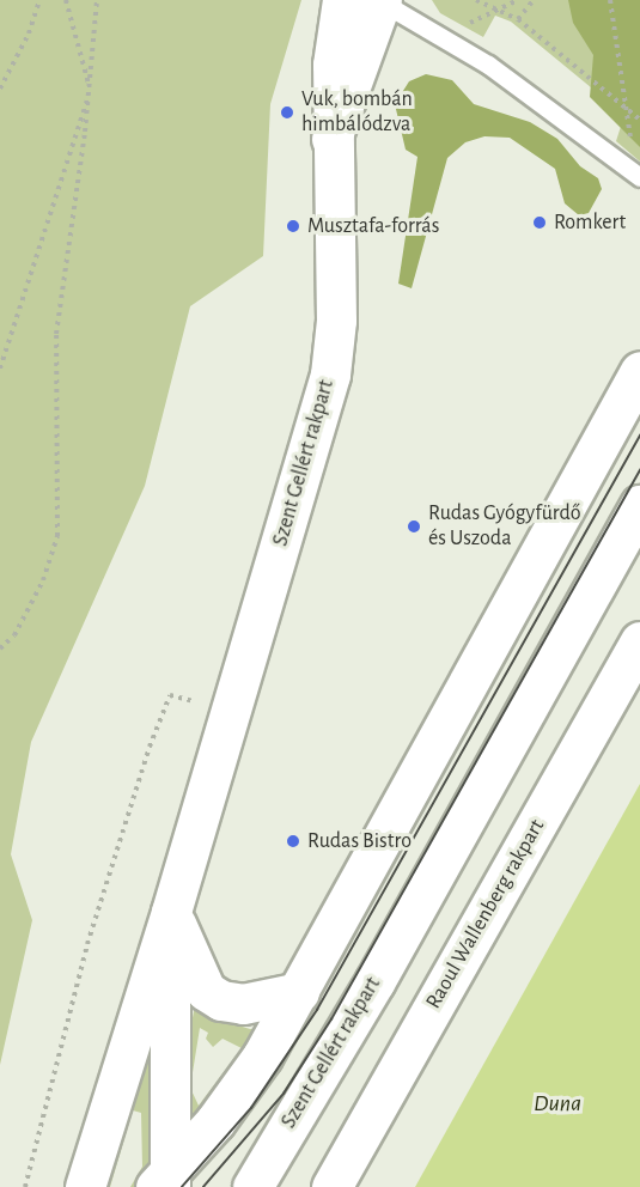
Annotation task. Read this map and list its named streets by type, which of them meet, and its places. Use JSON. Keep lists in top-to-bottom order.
{
  "streets": {
    "main road": ["Szent Gellért rakpart", "Raoul Wallenberg rakpart"]
  },
  "water": ["Duna"],
  "places": [
    "Vuk, bombán himbálódzva",
    "Romkert",
    "Musztafa-forrás",
    "Rudas Gyógyfürdő és Uszoda",
    "Rudas Bistro"
  ]
}
